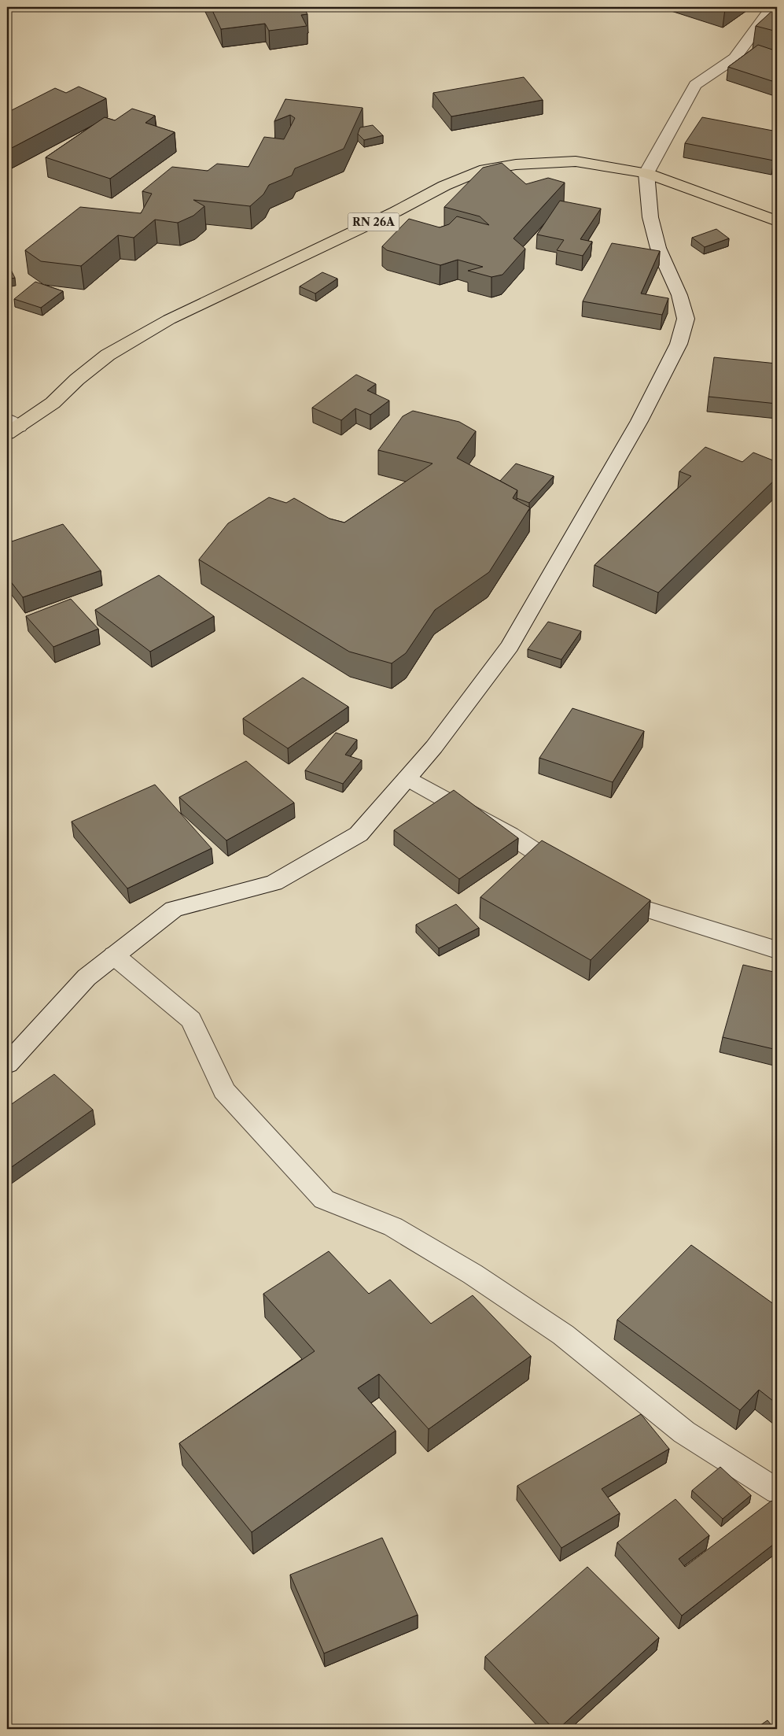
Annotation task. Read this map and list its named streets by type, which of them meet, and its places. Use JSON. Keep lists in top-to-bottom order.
{
  "streets": {
    "main road": ["RN 26A"]
  }
}
